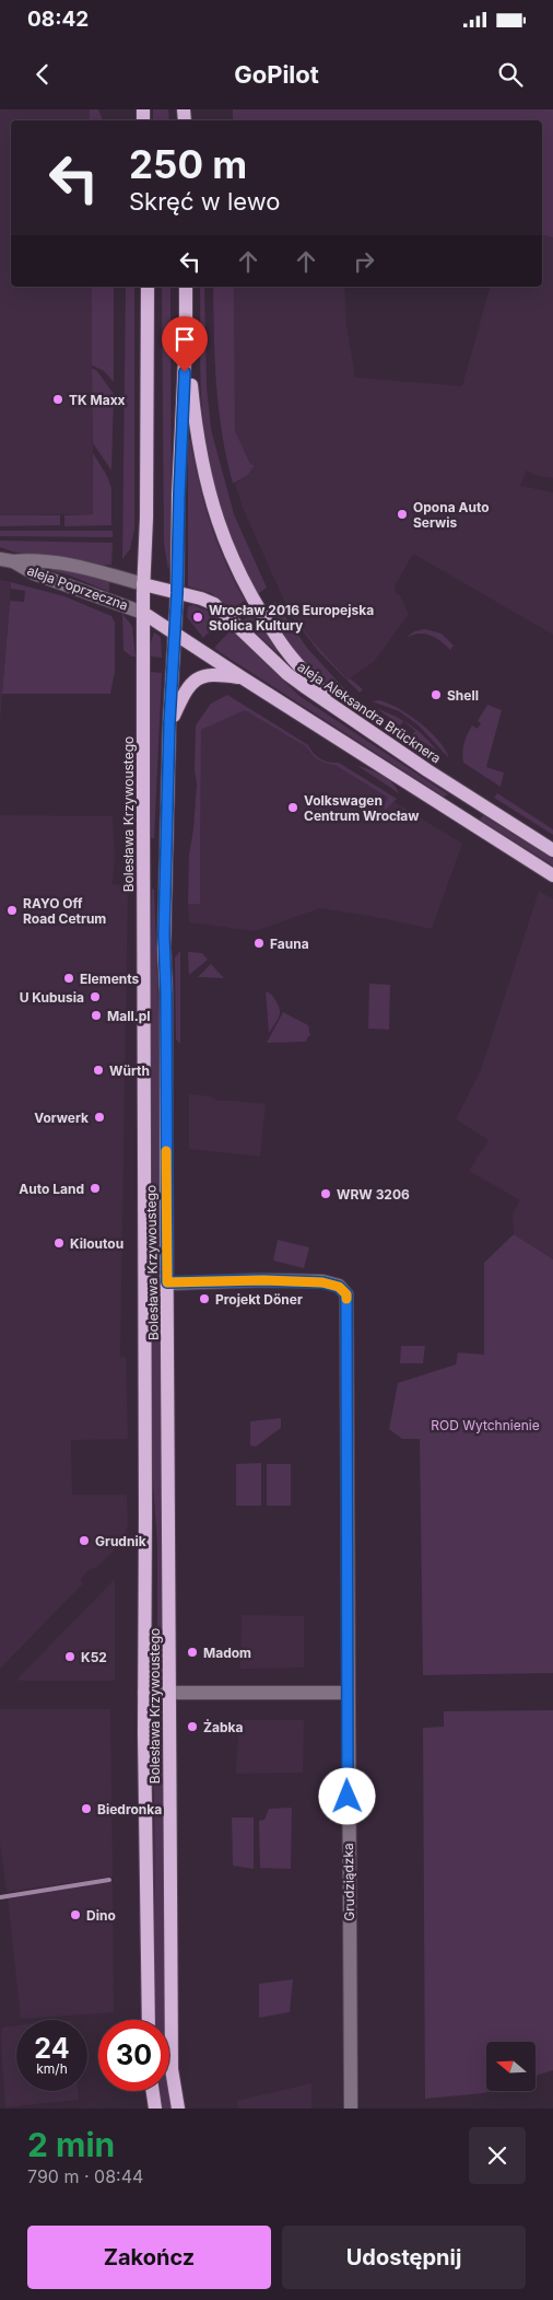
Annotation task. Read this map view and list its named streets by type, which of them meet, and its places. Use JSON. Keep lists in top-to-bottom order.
{
  "streets": {
    "main road": ["aleja Aleksandra Brücknera", "Bolesława Krzywoustego"],
    "street": ["aleja Poprzeczna", "Grudziądzka"]
  },
  "crossings": [
    ["aleja Poprzeczna", "aleja Aleksandra Brücknera"],
    ["aleja Poprzeczna", "Bolesława Krzywoustego"],
    ["aleja Aleksandra Brücknera", "Bolesława Krzywoustego"],
    ["Bolesława Krzywoustego", "Grudziądzka"]
  ],
  "parks": ["ROD Wytchnienie"],
  "places": [
    "TK Maxx",
    "Opona Auto Serwis",
    "Wrocław 2016 Europejska Stolica Kultury",
    "Shell",
    "Volkswagen Centrum Wrocław",
    "RAYO Off Road Cetrum",
    "Fauna",
    "Elements",
    "U Kubusia",
    "Mall.pl",
    "Würth",
    "Vorwerk",
    "Auto Land",
    "WRW 3206",
    "Kiloutou",
    "Projekt Döner",
    "Grudnik",
    "Madom",
    "K52",
    "Żabka",
    "Biedronka",
    "Dino"
  ],
  "north": "left",
  "page": {
    "status": "08:42",
    "header": "GoPilot",
    "turn": ["250 m", "Skręć w lewo"],
    "speed": "24 km/h",
    "limit": "30",
    "heading": ["2 min", "790 m · 08:44"],
    "buttons": ["Zakończ", "Udostępnij"]
  }
}
